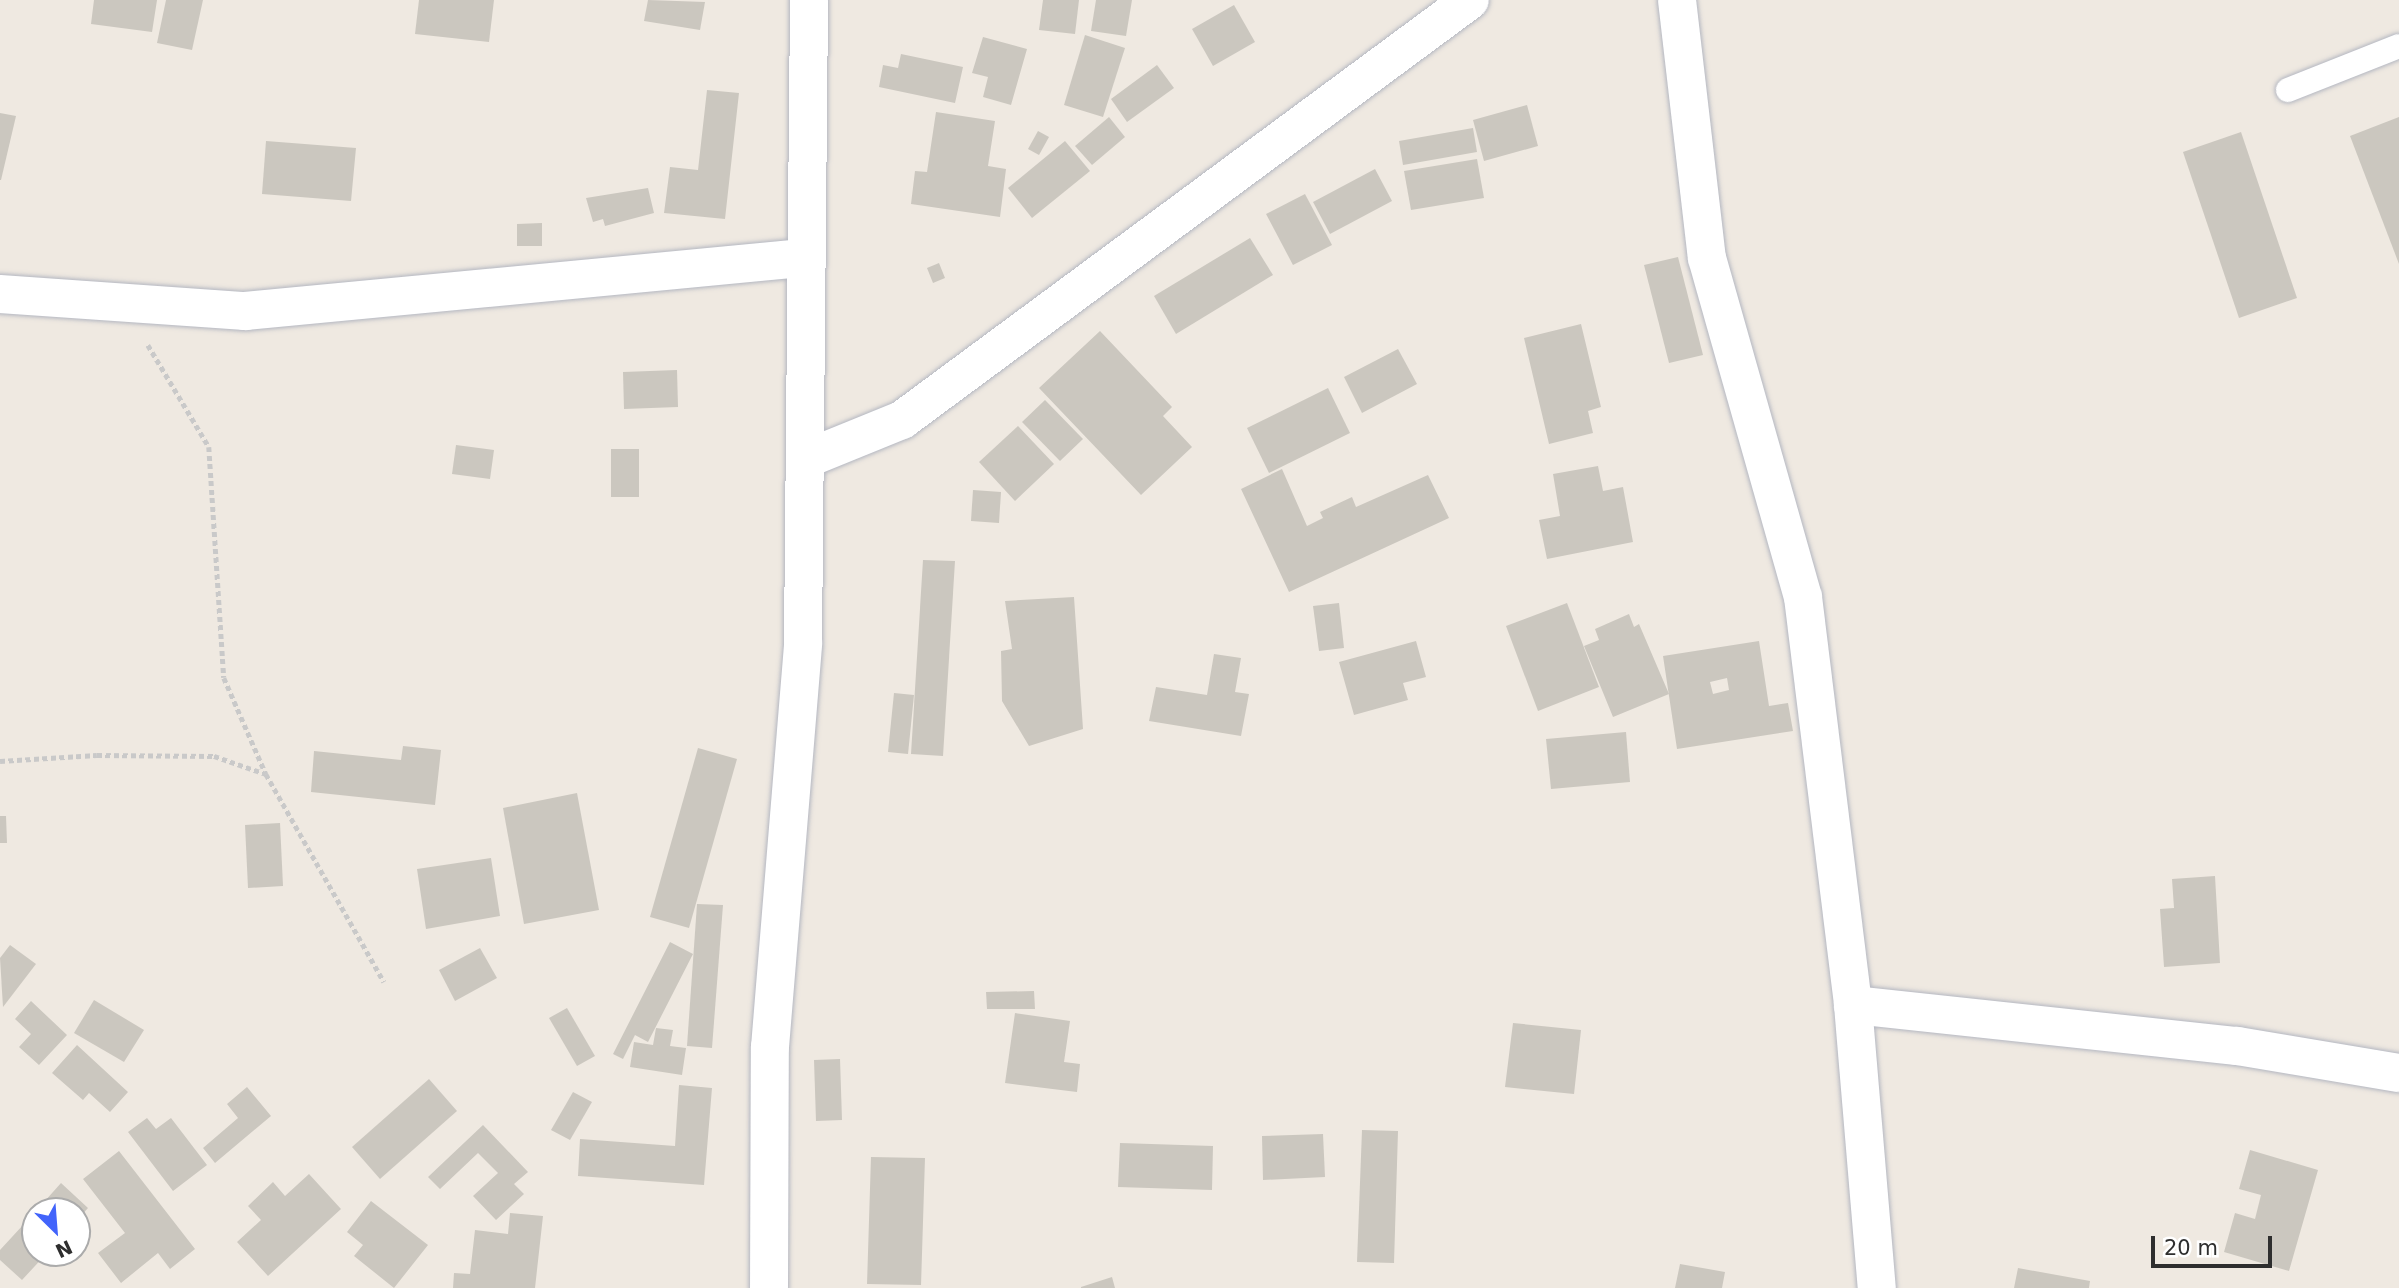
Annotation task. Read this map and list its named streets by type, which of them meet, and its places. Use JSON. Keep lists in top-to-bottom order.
{
  "scale_bar": "20 m",
  "north": "bottom right"
}
